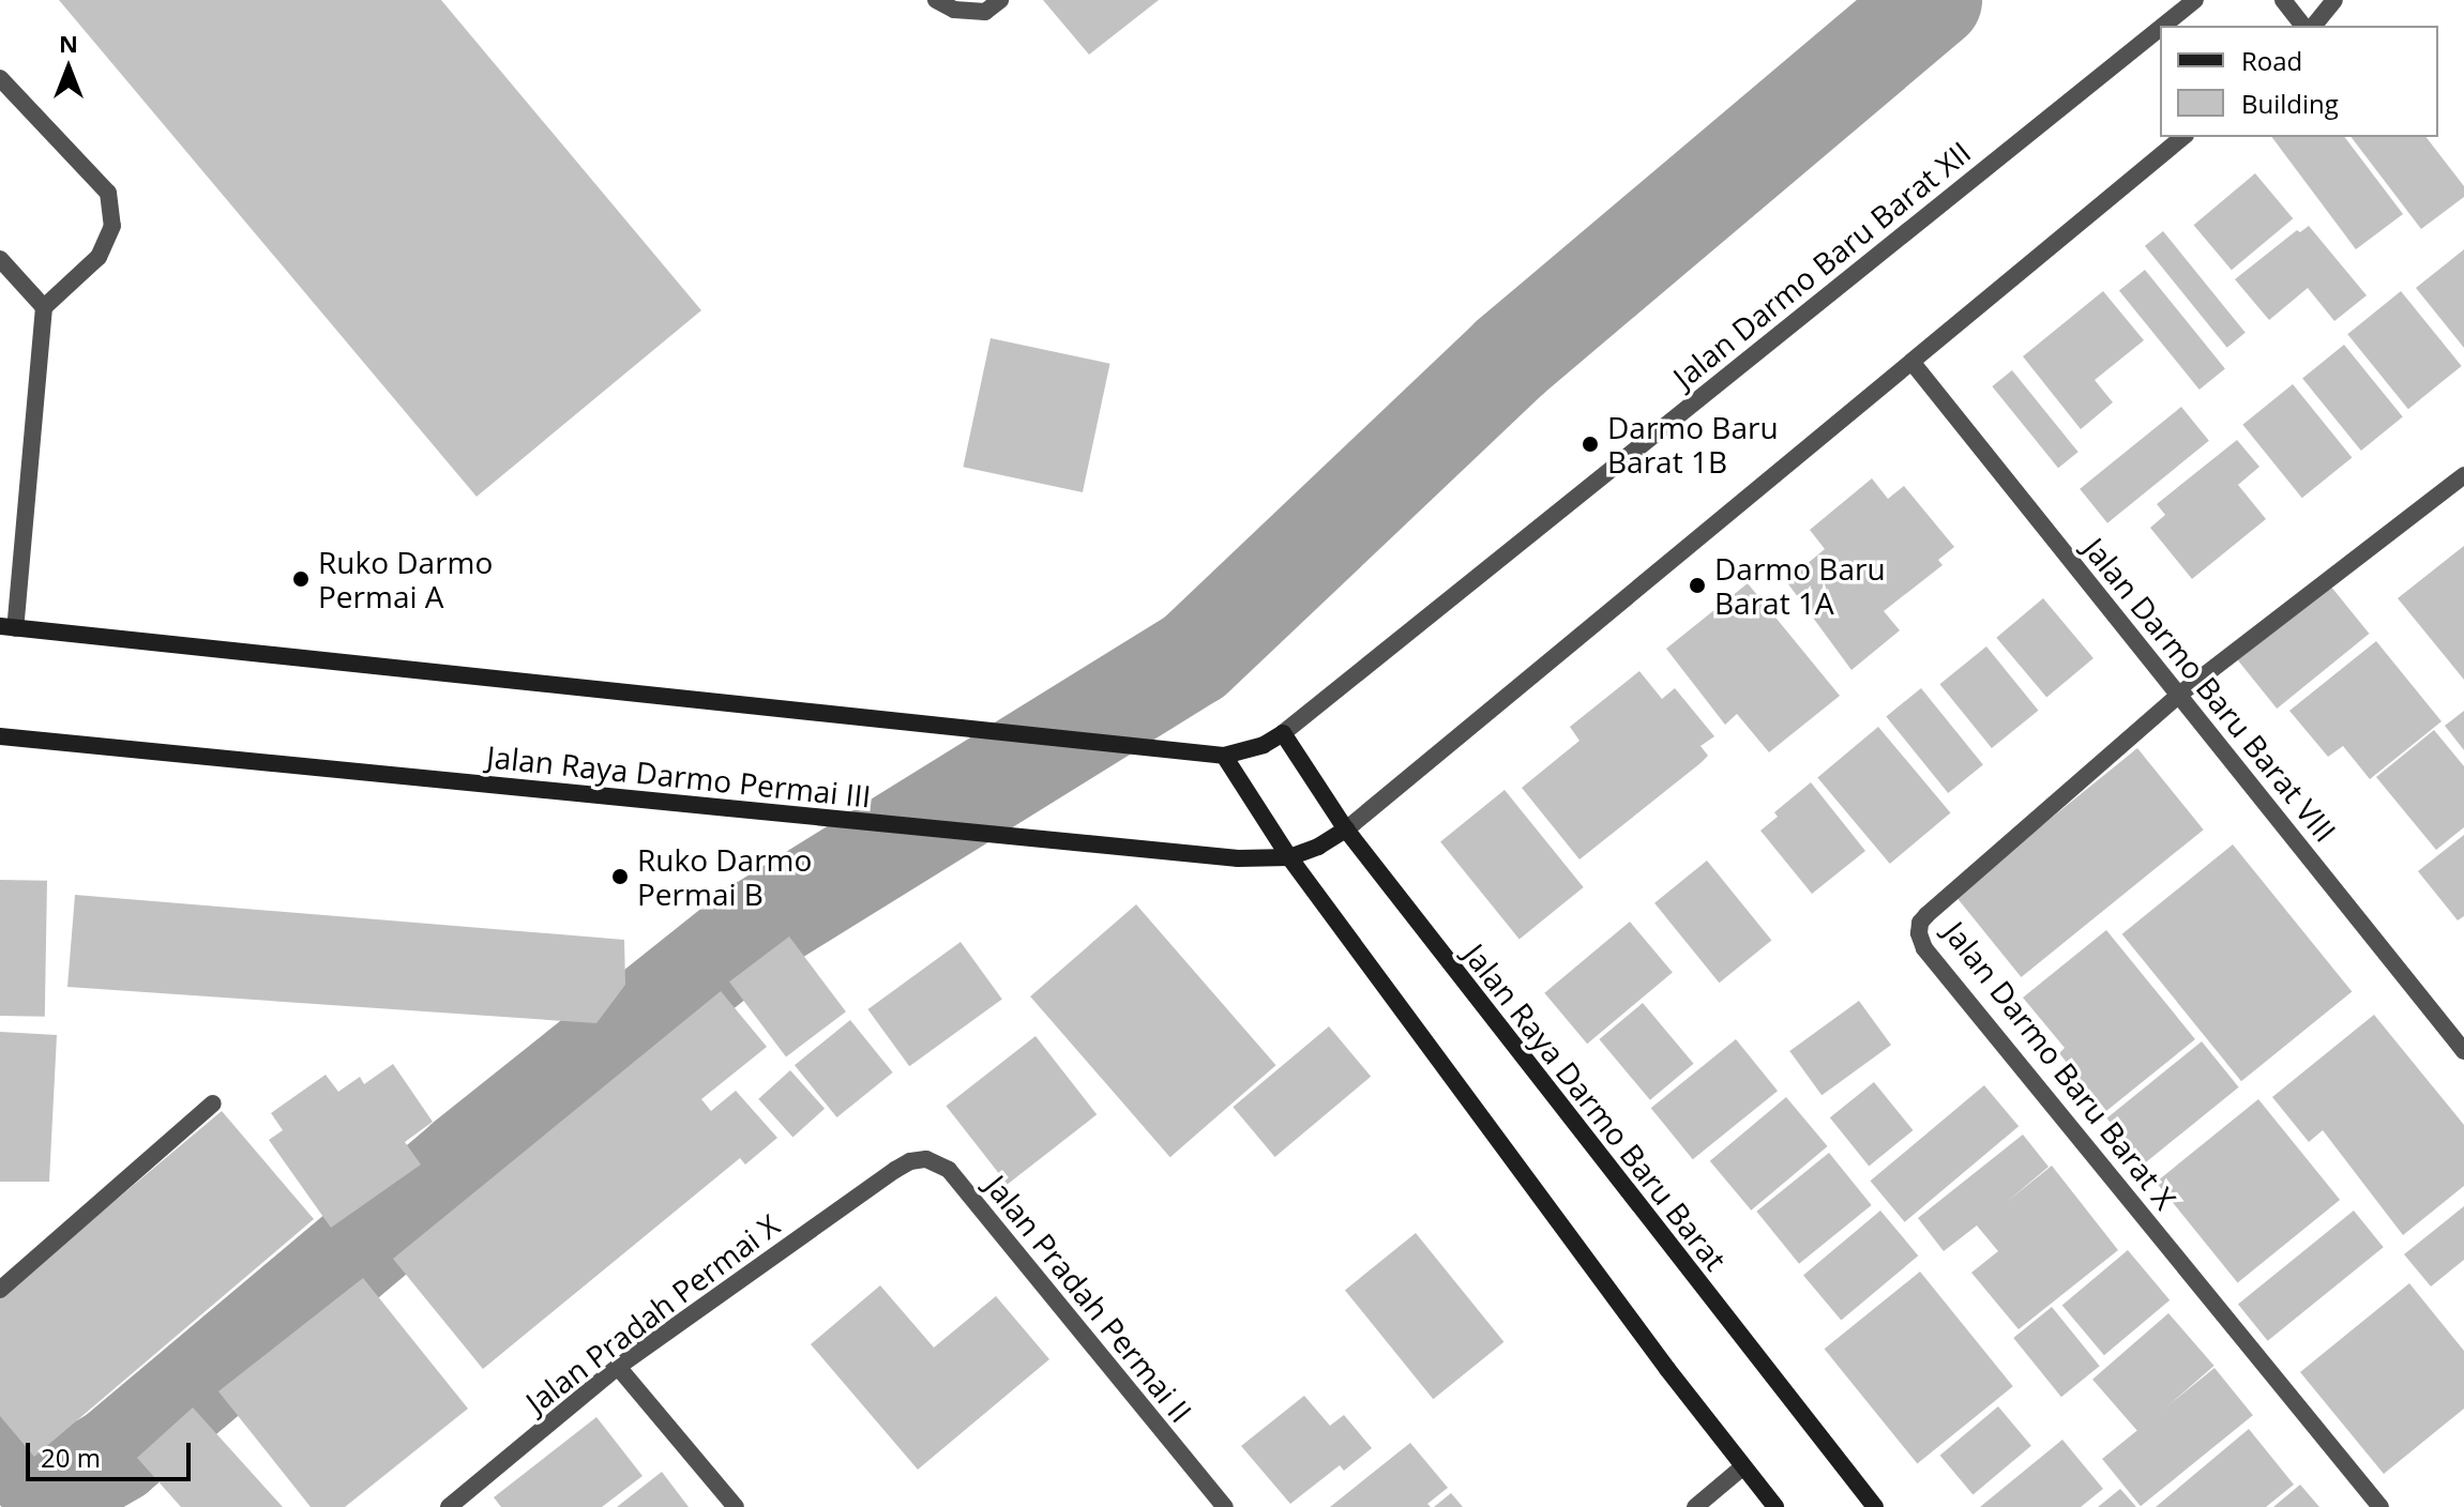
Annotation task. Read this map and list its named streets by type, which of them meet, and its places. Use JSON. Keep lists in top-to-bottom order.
{
  "streets": {
    "main road": ["Jalan Raya Darmo Permai III", "Jalan Raya Darmo Baru Barat"],
    "street": [
      "Jalan Darmo Baru Barat XII",
      "Jalan Darmo Baru Barat VIII",
      "Jalan Darmo Baru Barat X",
      "Jalan Pradah Permai II",
      "Jalan Pradah Permai X"
    ]
  },
  "crossings": [
    ["Jalan Darmo Baru Barat XII", "Jalan Raya Darmo Baru Barat"],
    ["Jalan Darmo Baru Barat VIII", "Jalan Darmo Baru Barat X"],
    ["Jalan Raya Darmo Permai III", "Jalan Raya Darmo Baru Barat"],
    ["Jalan Pradah Permai II", "Jalan Pradah Permai X"]
  ],
  "places": [
    "Darmo Baru Barat 1B",
    "Ruko Darmo Permai A",
    "Darmo Baru Barat 1A",
    "Ruko Darmo Permai B"
  ],
  "legend": ["Road", "Building"],
  "scale_bar": "20 m",
  "north": "top"
}
